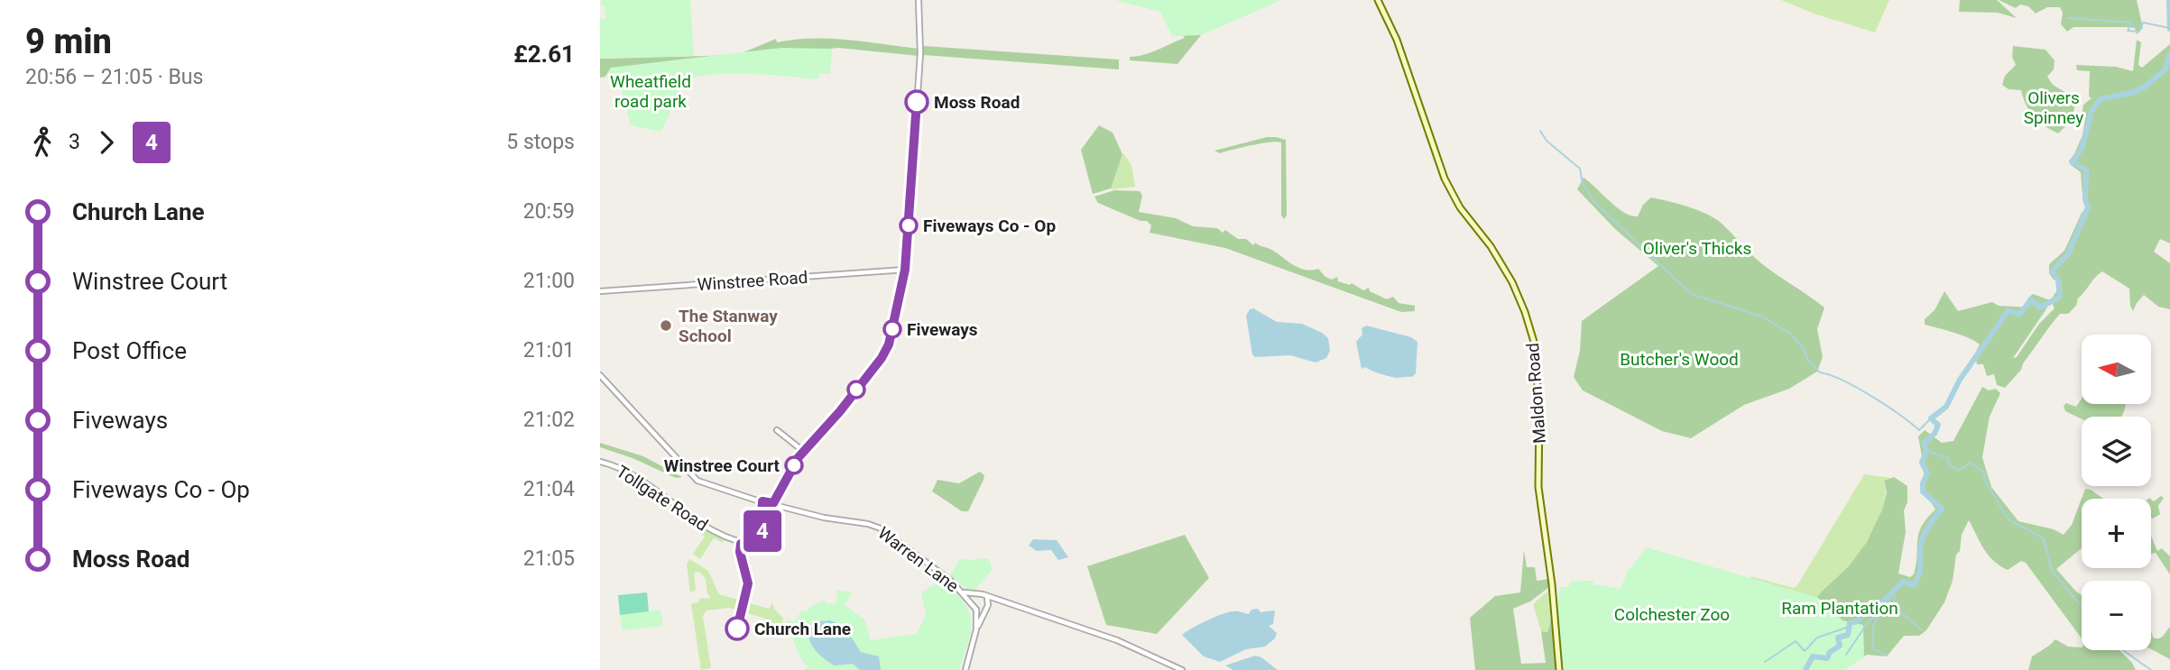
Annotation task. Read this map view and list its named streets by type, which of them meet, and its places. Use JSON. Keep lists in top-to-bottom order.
{
  "streets": {
    "main road": ["Maldon Road"],
    "street": ["Winstree Road", "Tollgate Road", "Warren Lane"]
  },
  "crossings": [
    ["Tollgate Road", "Warren Lane"]
  ],
  "parks": [
    "Wheatfield road park",
    "Olivers Spinney",
    "Oliver's Thicks",
    "Butcher's Wood",
    "Ram Plantation",
    "Colchester Zoo"
  ],
  "places": [
    "Moss Road",
    "Fiveways Co - Op",
    "The Stanway School",
    "Fiveways",
    "Winstree Court",
    "Church Lane"
  ],
  "lines": ["bus line 4"],
  "north": "left",
  "page": {
    "heading": ["9 min", "20:56 – 21:05 · Bus", "£2.61"],
    "on_map": "4",
    "legs": ["3", "4", "5 stops"],
    "list": [
      {
        "name": "Church Lane",
        "value": "20:59"
      },
      {
        "name": "Winstree Court",
        "value": "21:00"
      },
      {
        "name": "Post Office",
        "value": "21:01"
      },
      {
        "name": "Fiveways",
        "value": "21:02"
      },
      {
        "name": "Fiveways Co - Op",
        "value": "21:04"
      },
      {
        "name": "Moss Road",
        "value": "21:05"
      }
    ],
    "map_buttons": ["+", "−"]
  }
}
